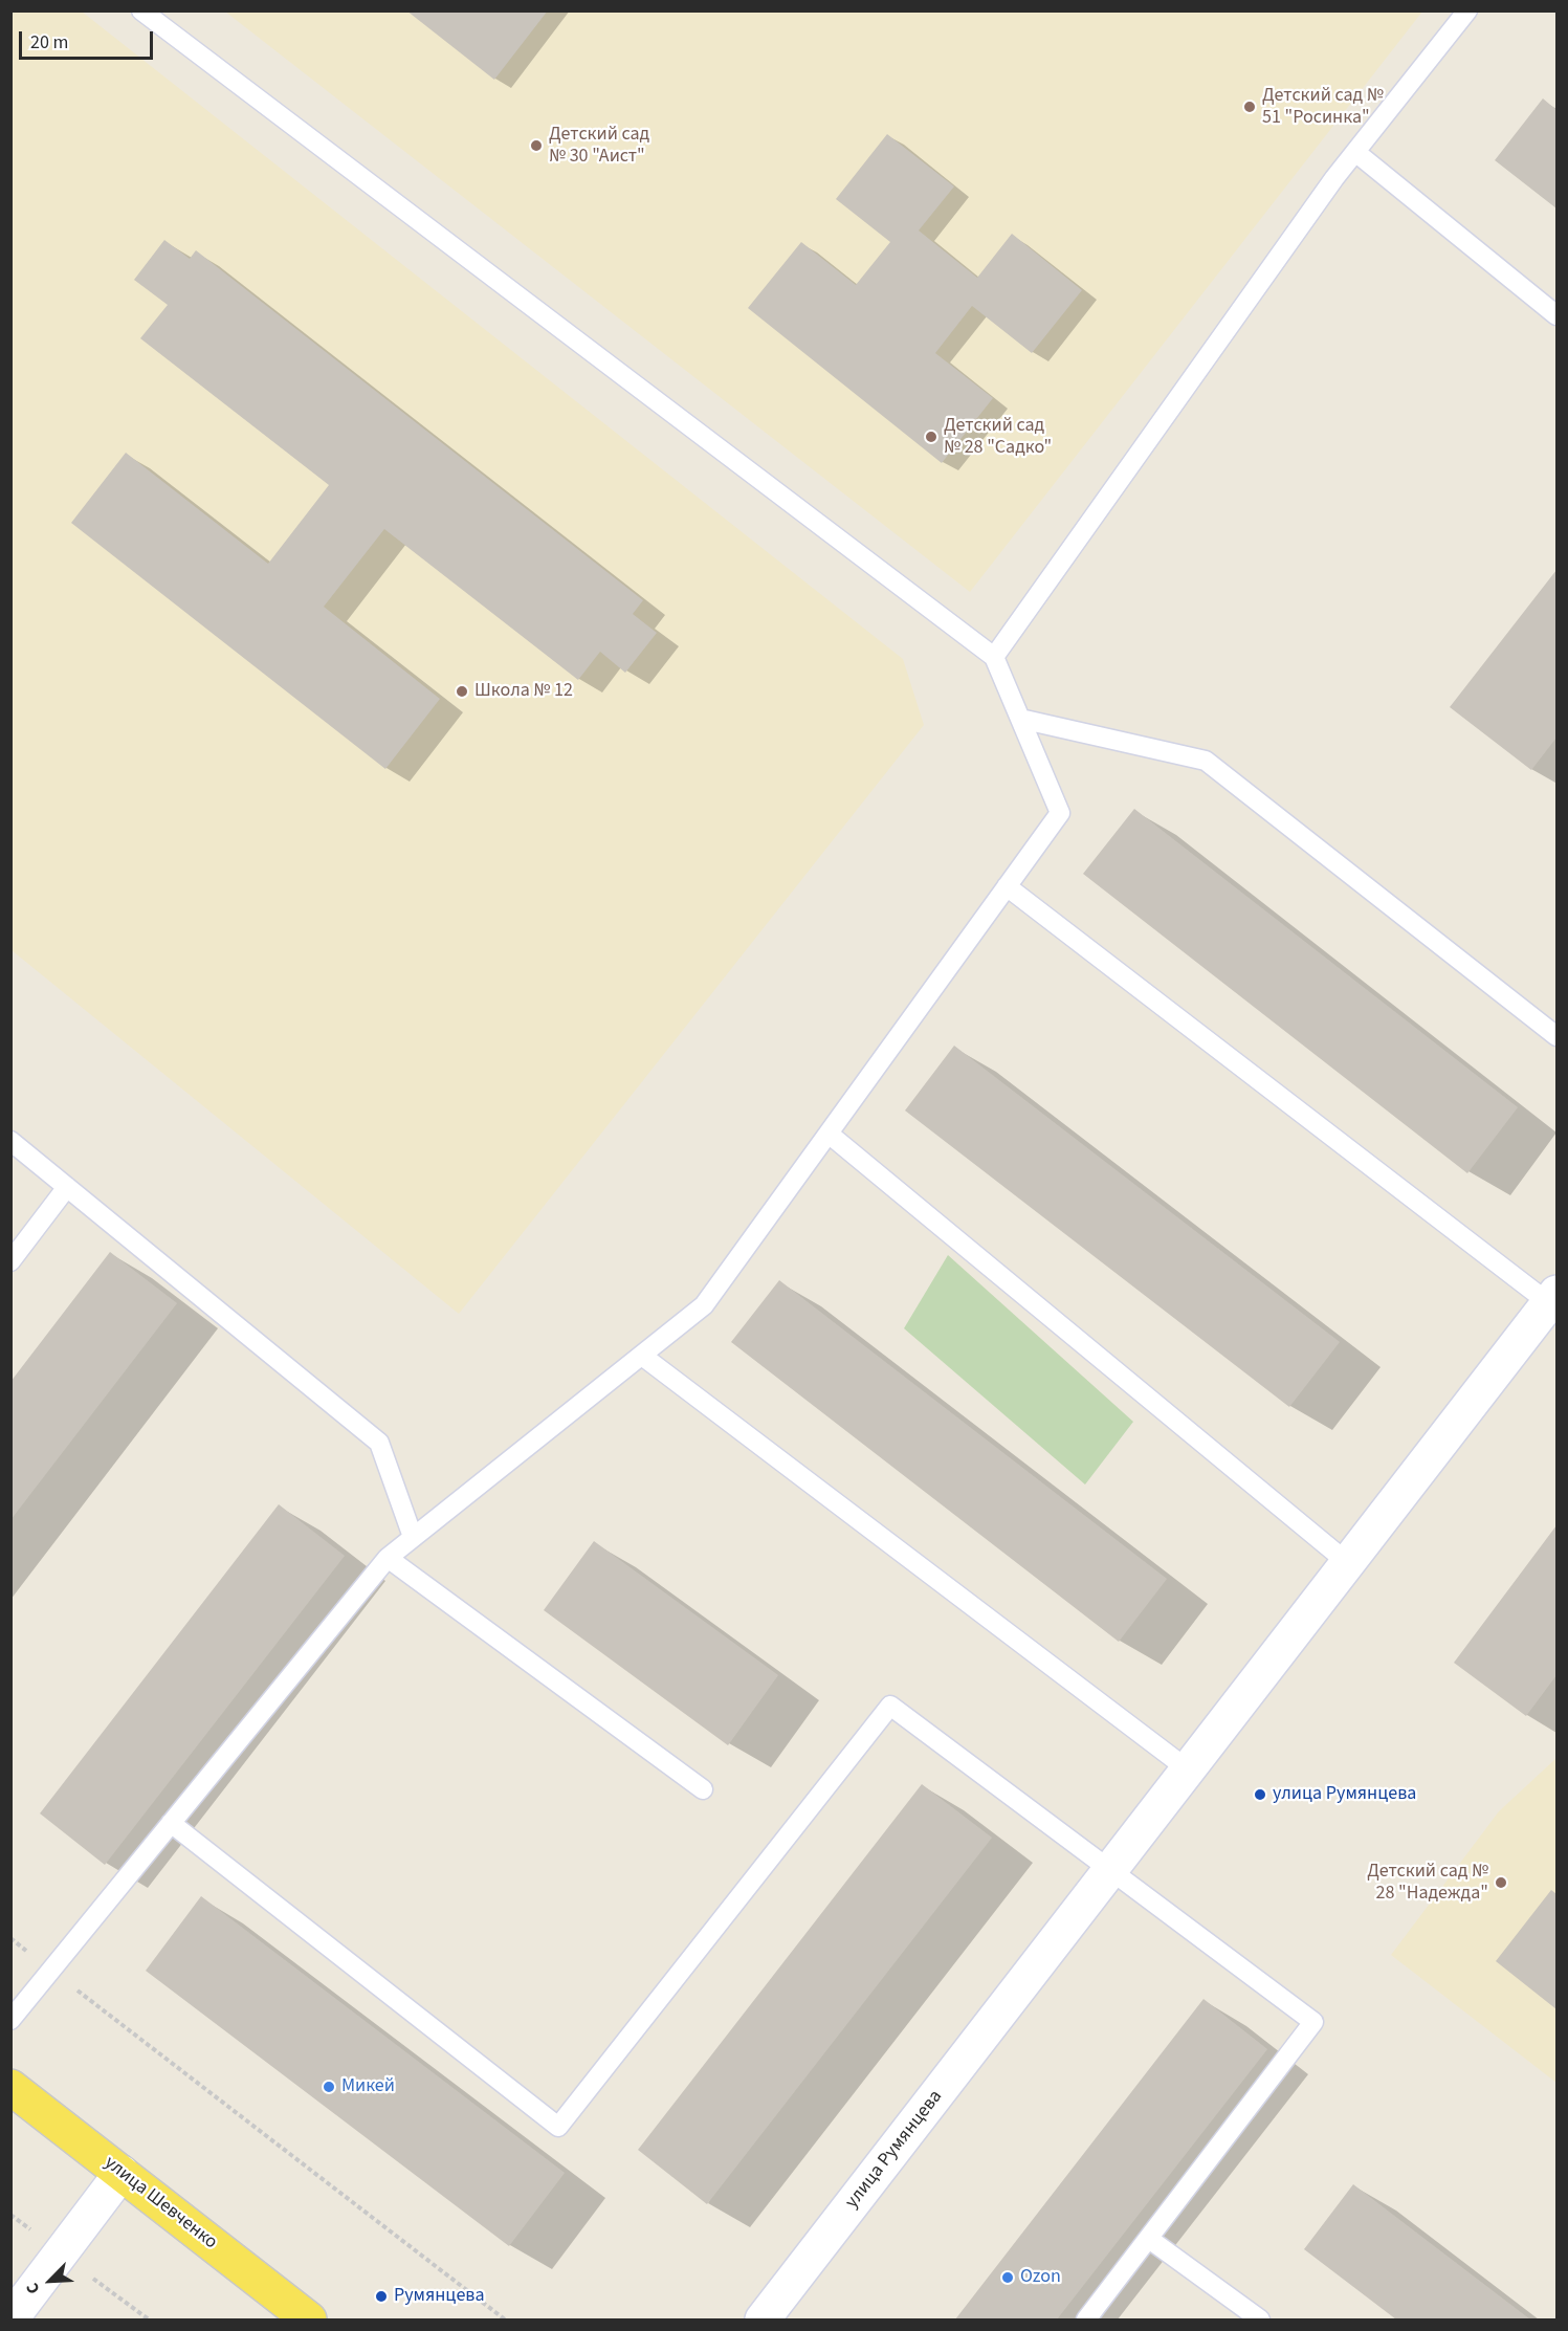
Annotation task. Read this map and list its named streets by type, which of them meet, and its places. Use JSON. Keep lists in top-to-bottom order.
{
  "streets": {
    "main road": ["улица Румянцева", "улица Шевченко"]
  },
  "places": [
    "Детский сад № 51 \"Росинка\"",
    "Детский сад № 30 \"Аист\"",
    "Детский сад № 28 \"Садко\"",
    "Школа № 12",
    "улица Румянцева",
    "Детский сад № 28 \"Надежда\"",
    "Микей",
    "Ozon",
    "Румянцева"
  ],
  "scale_bar": "20 m",
  "north": "bottom left"
}
